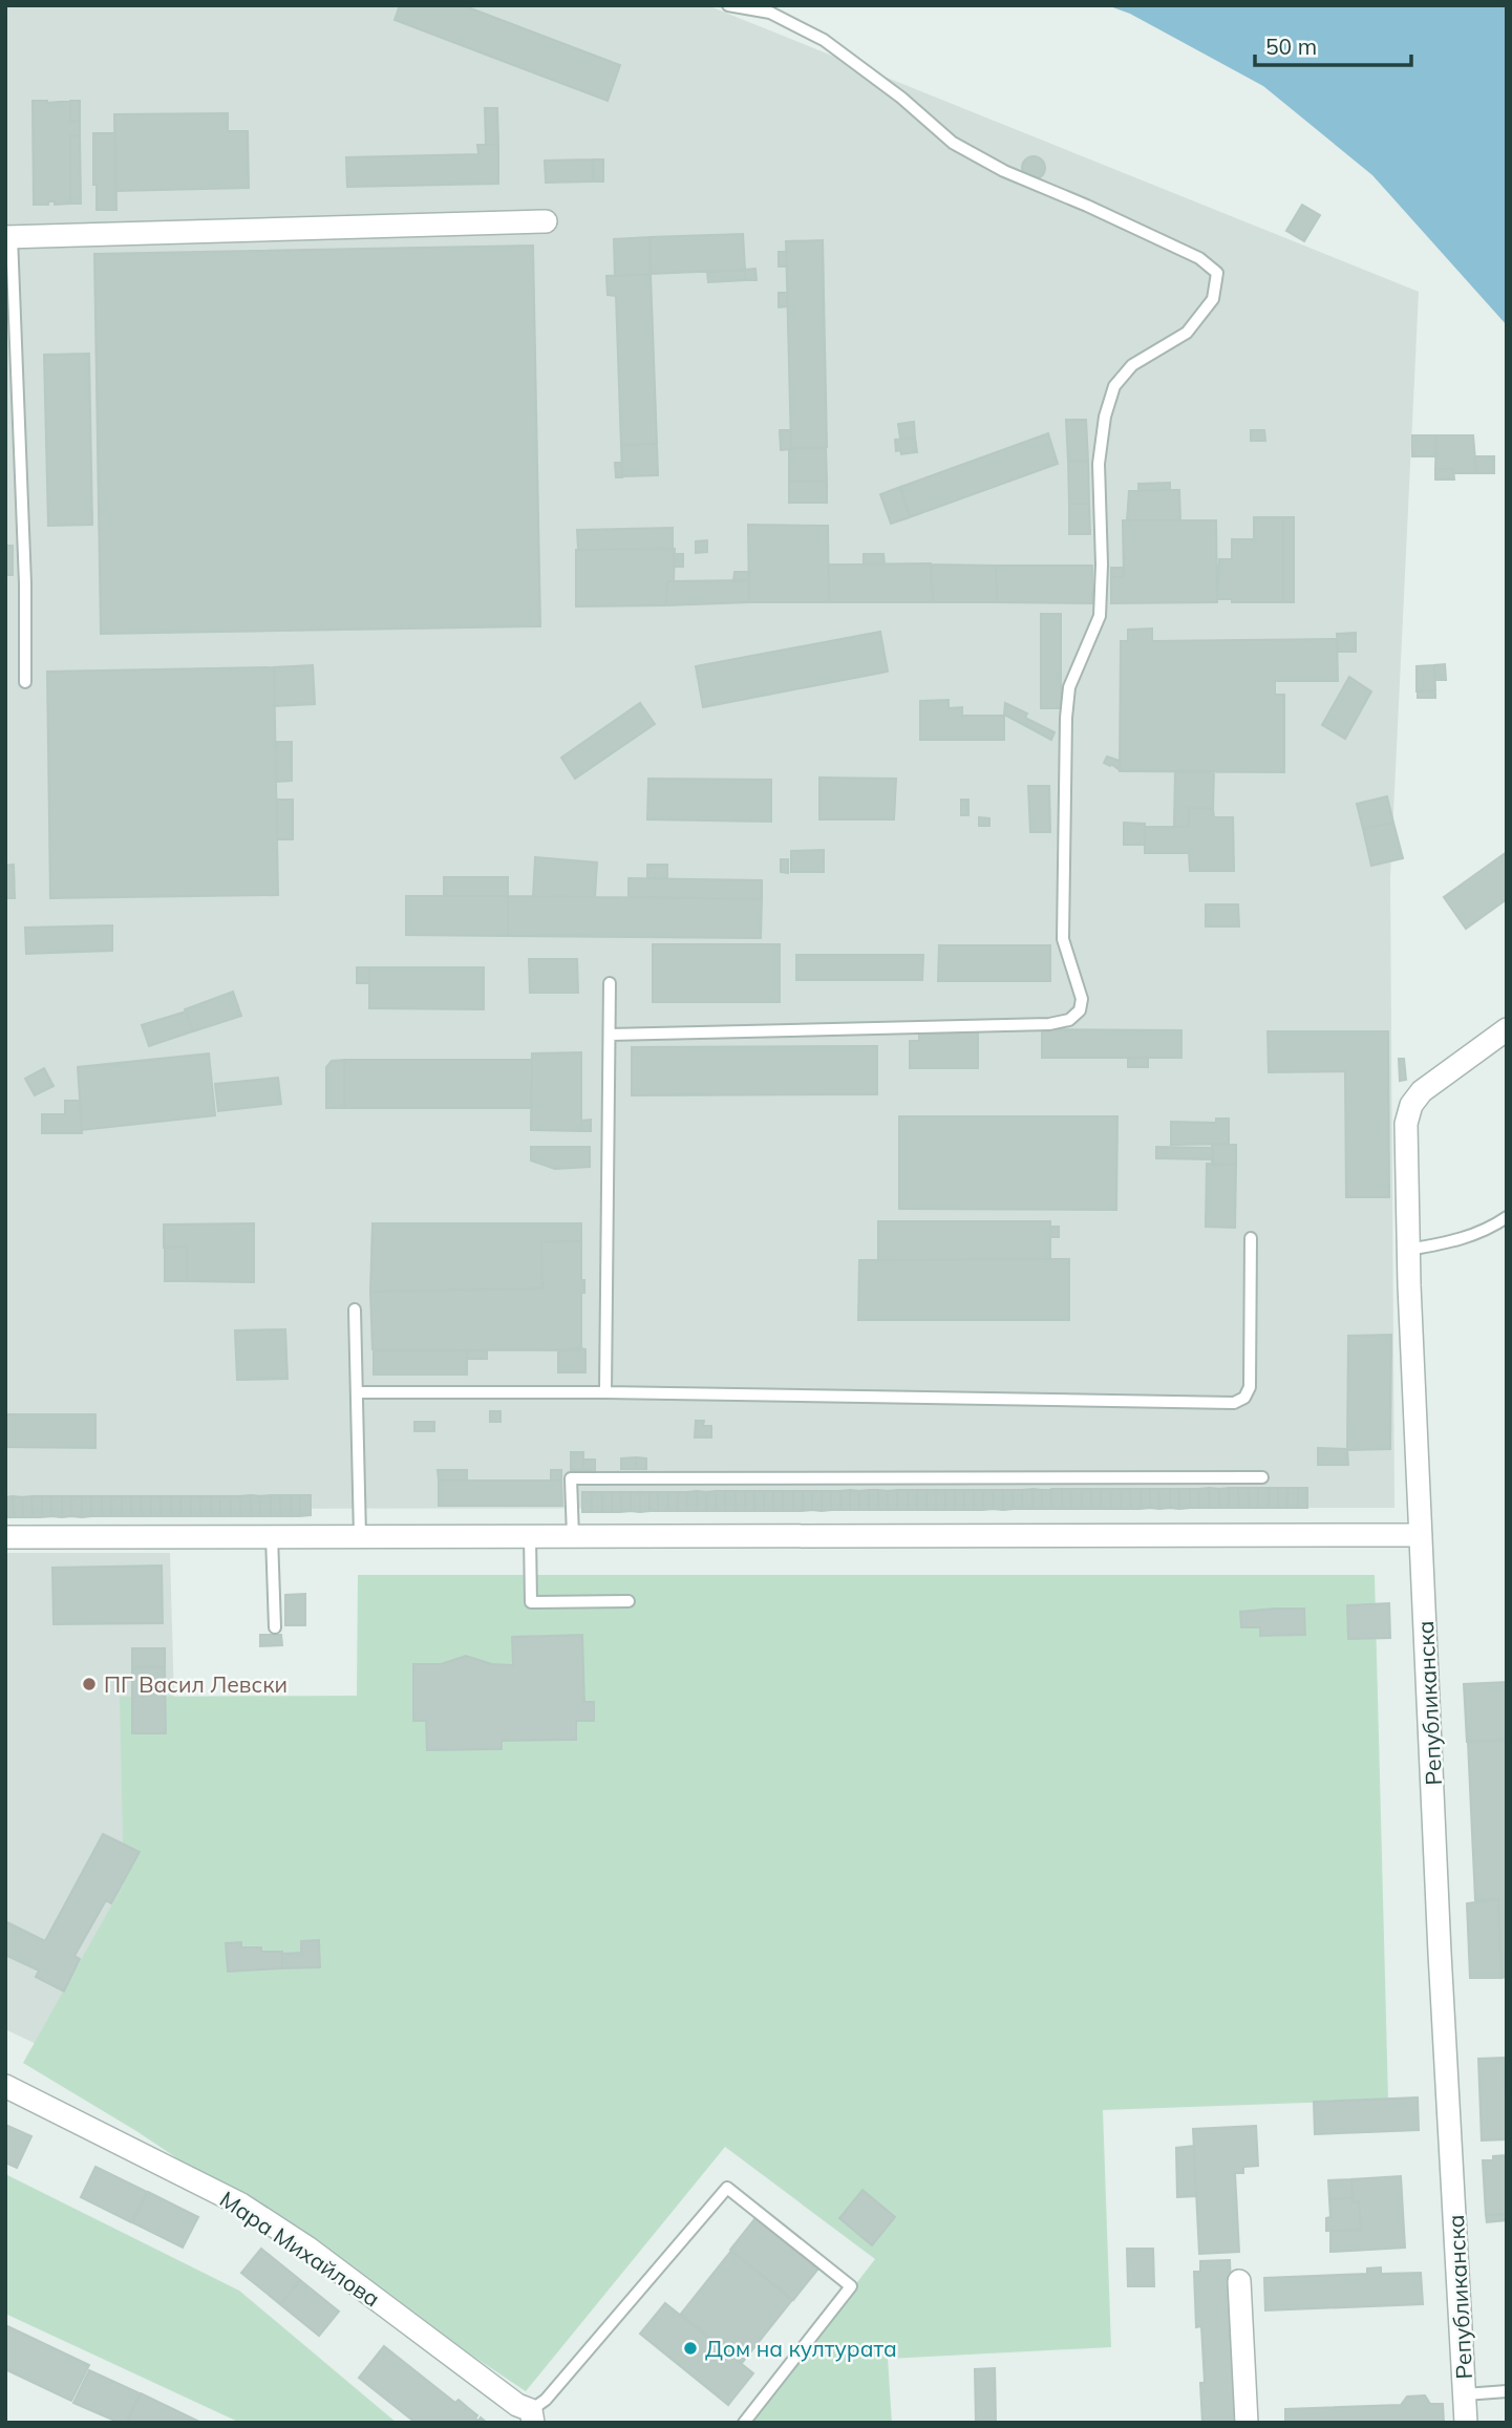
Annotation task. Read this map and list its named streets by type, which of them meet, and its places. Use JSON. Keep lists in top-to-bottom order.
{
  "streets": {
    "street": ["Републиканска", "Мара Михайлова"]
  },
  "places": ["ПГ Васил Левски", "Дом на културата"],
  "scale_bar": "50 m"
}
